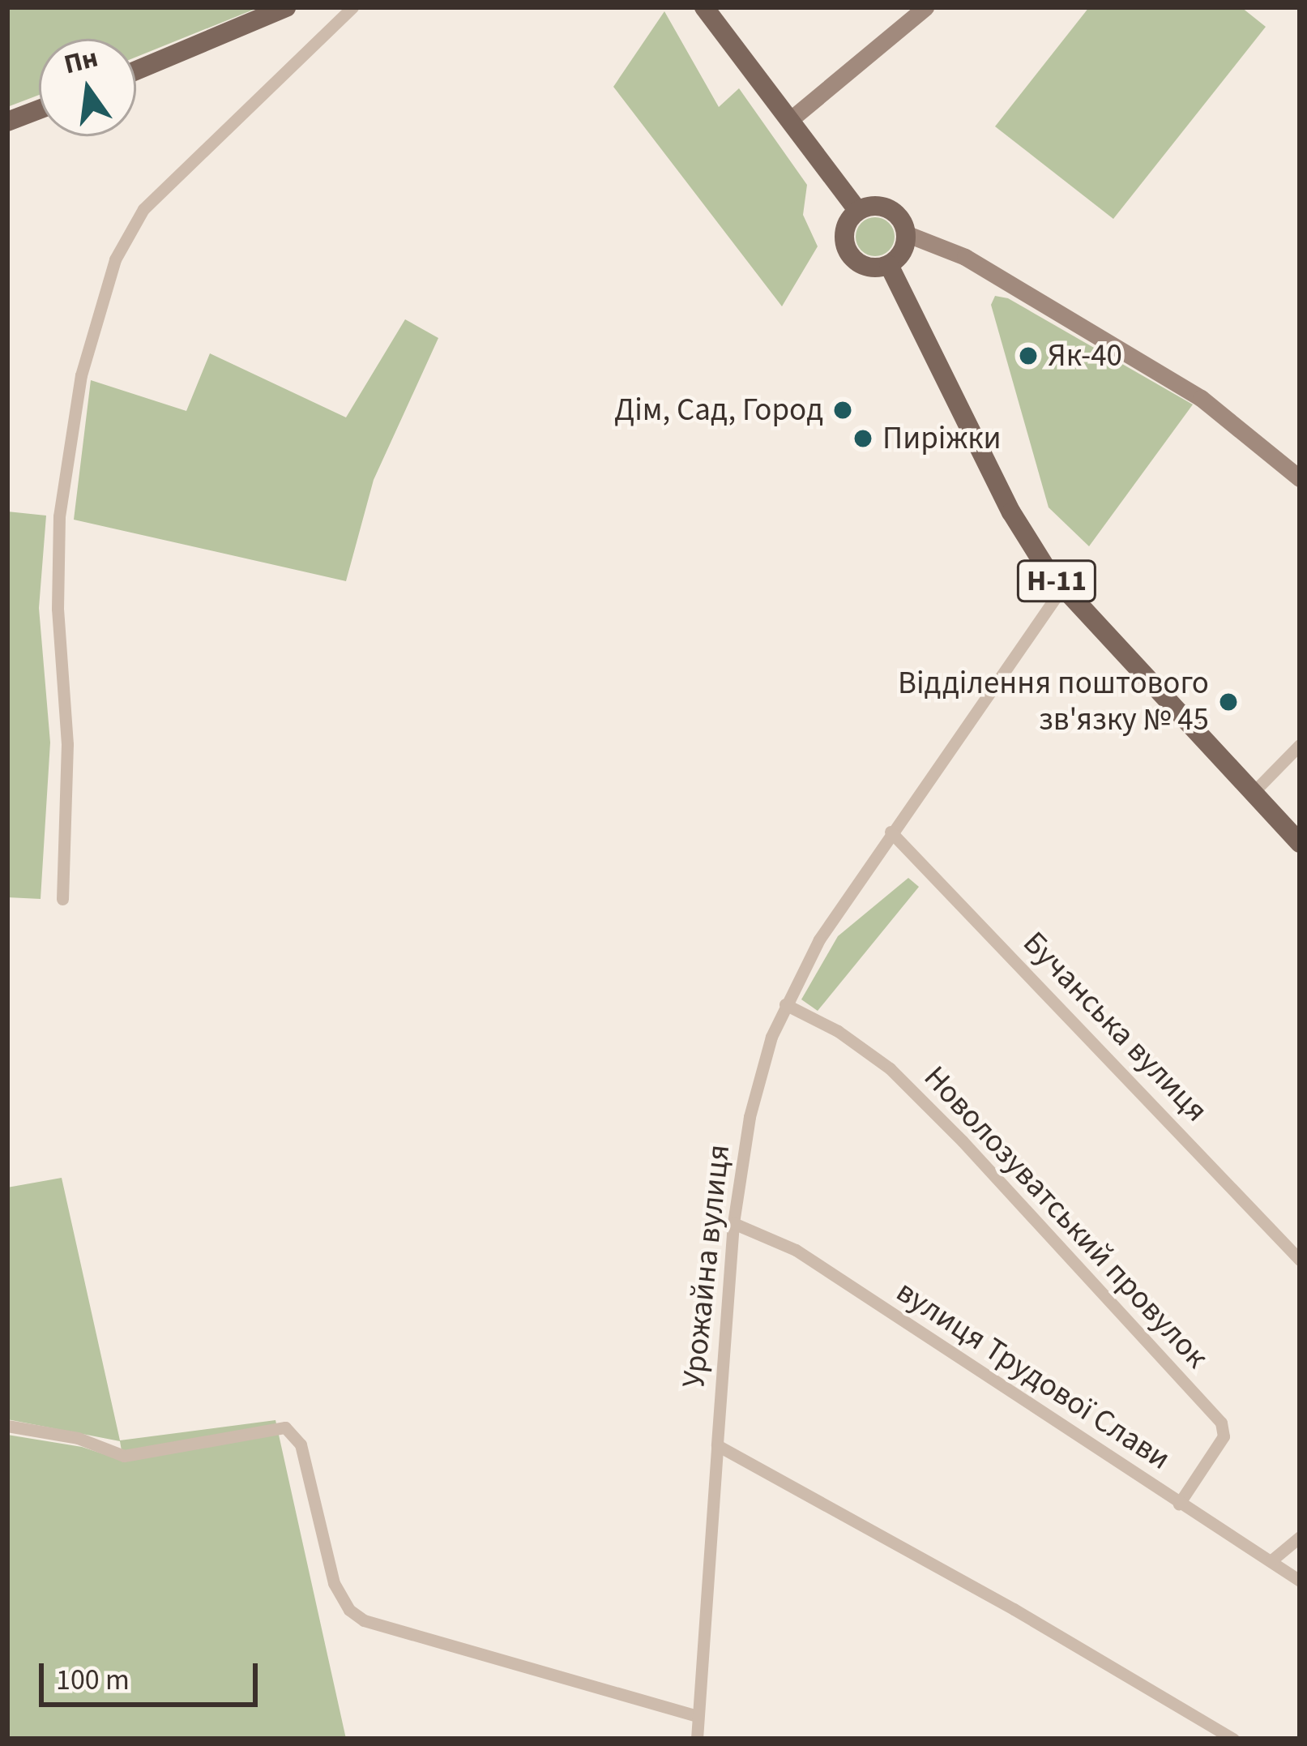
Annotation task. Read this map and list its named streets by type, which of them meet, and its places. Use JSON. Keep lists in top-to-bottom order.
{
  "streets": {
    "main road": ["Н-11"],
    "street": [
      "Бучанська вулиця",
      "Новолозуватський провулок",
      "Урожайна вулиця",
      "вулиця Трудової Слави"
    ]
  },
  "crossings": [
    ["Н-11", "Урожайна вулиця"],
    ["Бучанська вулиця", "Урожайна вулиця"],
    ["Новолозуватський провулок", "Урожайна вулиця"],
    ["Новолозуватський провулок", "вулиця Трудової Слави"],
    ["Урожайна вулиця", "вулиця Трудової Слави"]
  ],
  "places": [
    "Як-40",
    "Дім, Сад, Город",
    "Пиріжки",
    "Відділення поштового зв'язку № 45"
  ],
  "scale_bar": "100 m",
  "north": "top"
}
